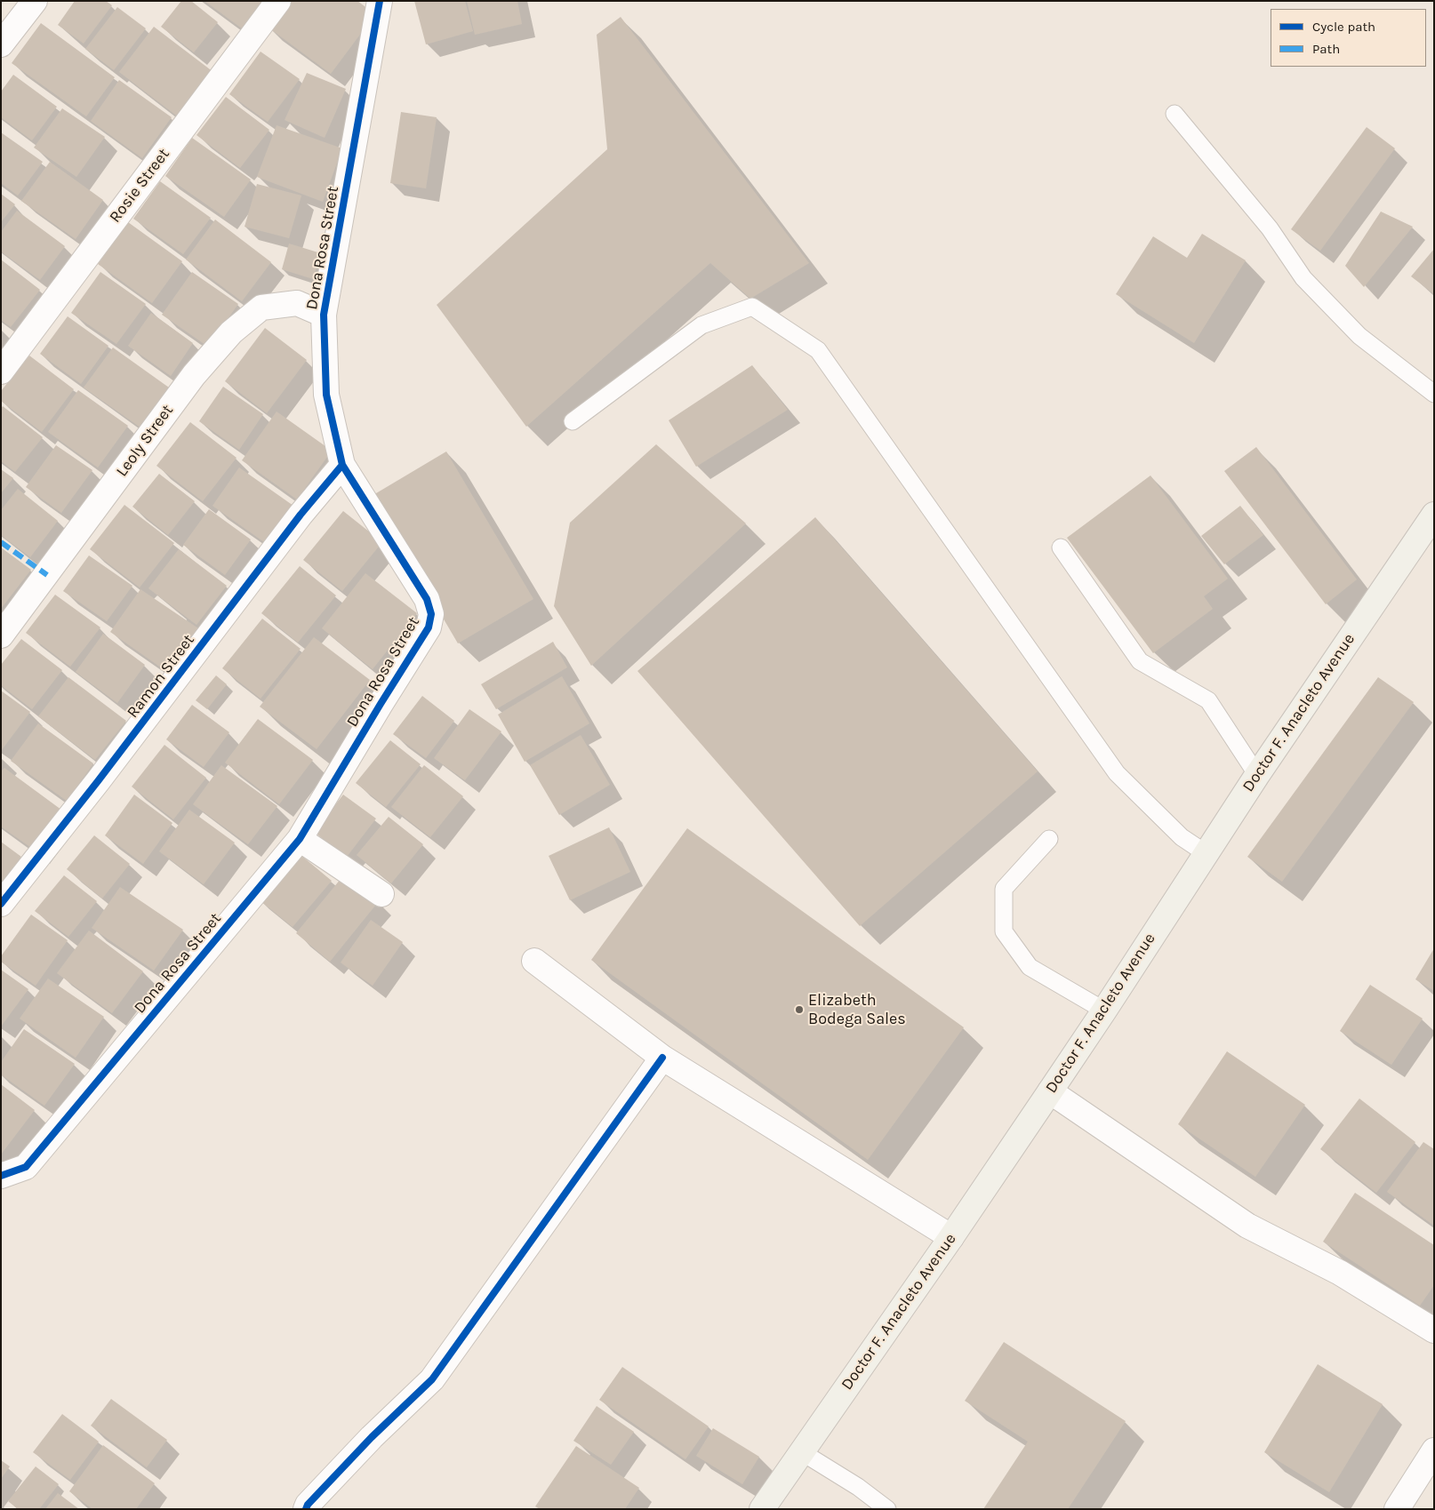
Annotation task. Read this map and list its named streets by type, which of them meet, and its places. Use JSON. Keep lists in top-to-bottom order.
{
  "streets": {
    "main road": ["Doctor F. Anacleto Avenue"],
    "street": [
      "Rosie Street",
      "Dona Rosa Street",
      "Leoly Street",
      "Ramon Street"
    ]
  },
  "crossings": [
    ["Dona Rosa Street", "Leoly Street"],
    ["Dona Rosa Street", "Ramon Street"]
  ],
  "places": ["Elizabeth Bodega Sales"],
  "legend": ["Cycle path", "Path"]
}
